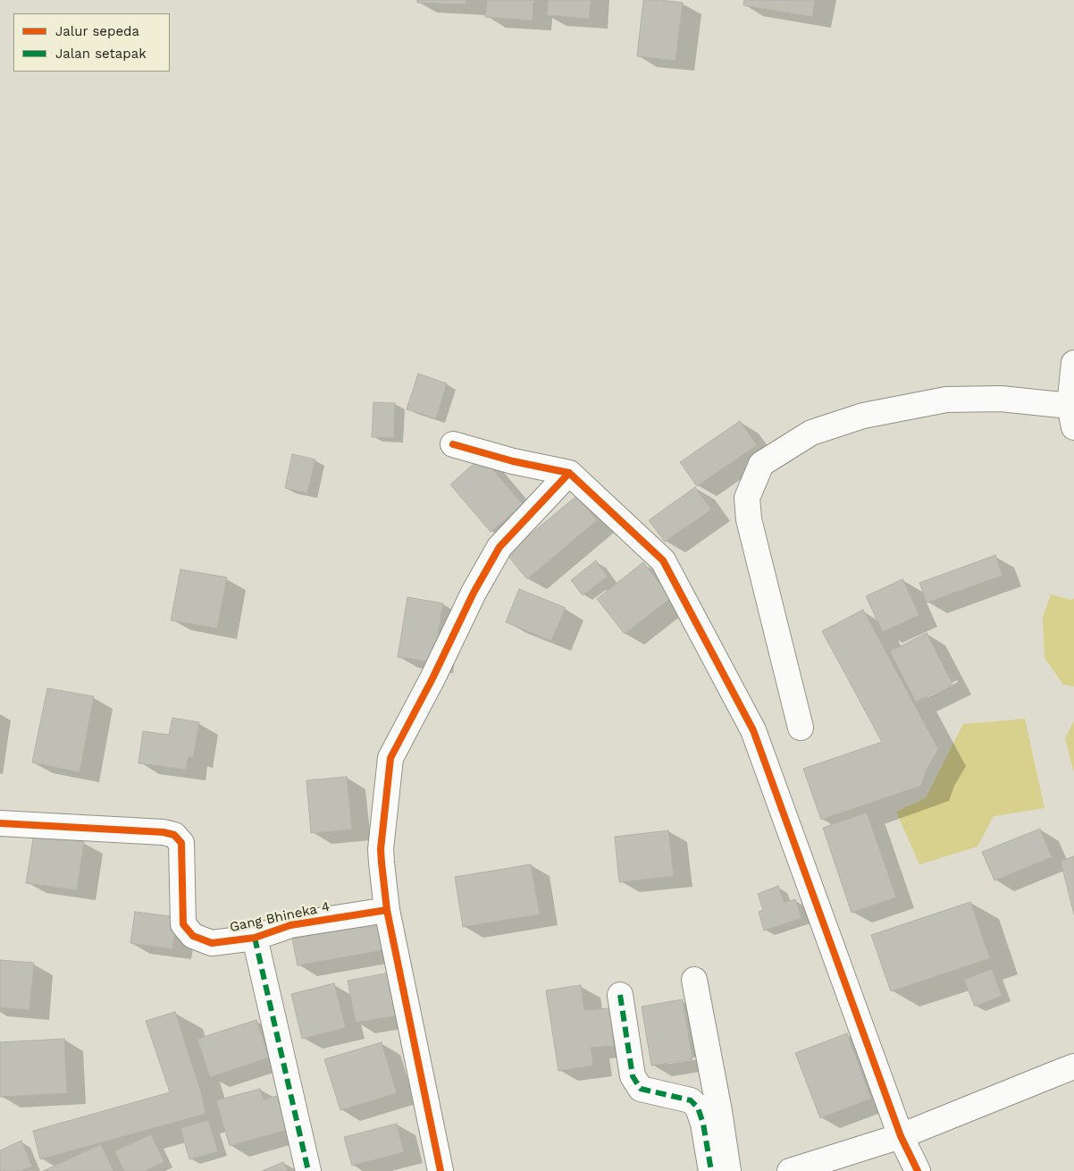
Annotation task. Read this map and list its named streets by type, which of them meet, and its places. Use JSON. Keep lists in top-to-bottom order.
{
  "streets": {
    "street": ["Gang Bhineka 4"]
  },
  "legend": ["Jalur sepeda", "Jalan setapak"]
}
